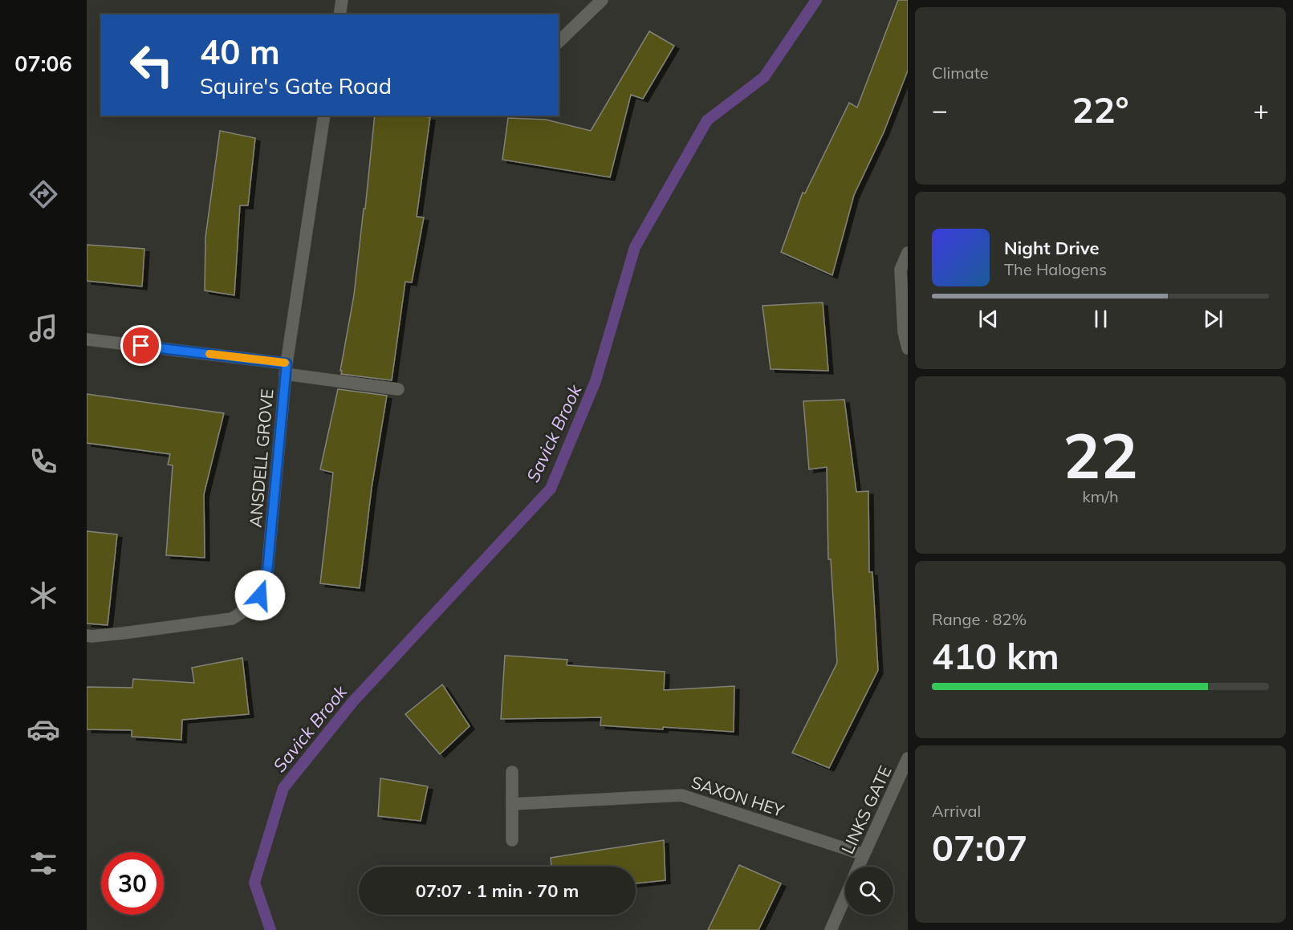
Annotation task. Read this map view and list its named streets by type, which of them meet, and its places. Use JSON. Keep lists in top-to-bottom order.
{
  "streets": {
    "street": ["ANSDELL GROVE", "SAXON HEY", "LINKS GATE"]
  },
  "crossings": [
    ["SAXON HEY", "LINKS GATE"]
  ],
  "water": ["Savick Brook"],
  "page": {
    "tabs": "07:06",
    "tile": [
      "Climate",
      ["22", "km/h"],
      ["Range · 82%", "410 km"],
      ["Arrival", "07:07"]
    ],
    "turn": ["40 m", "Squire's Gate Road"],
    "heat": ["−", "22°", "+"],
    "song": ["Night Drive", "The Halogens"],
    "limit": "30",
    "trip": "07:07 · 1 min · 70 m"
  }
}
